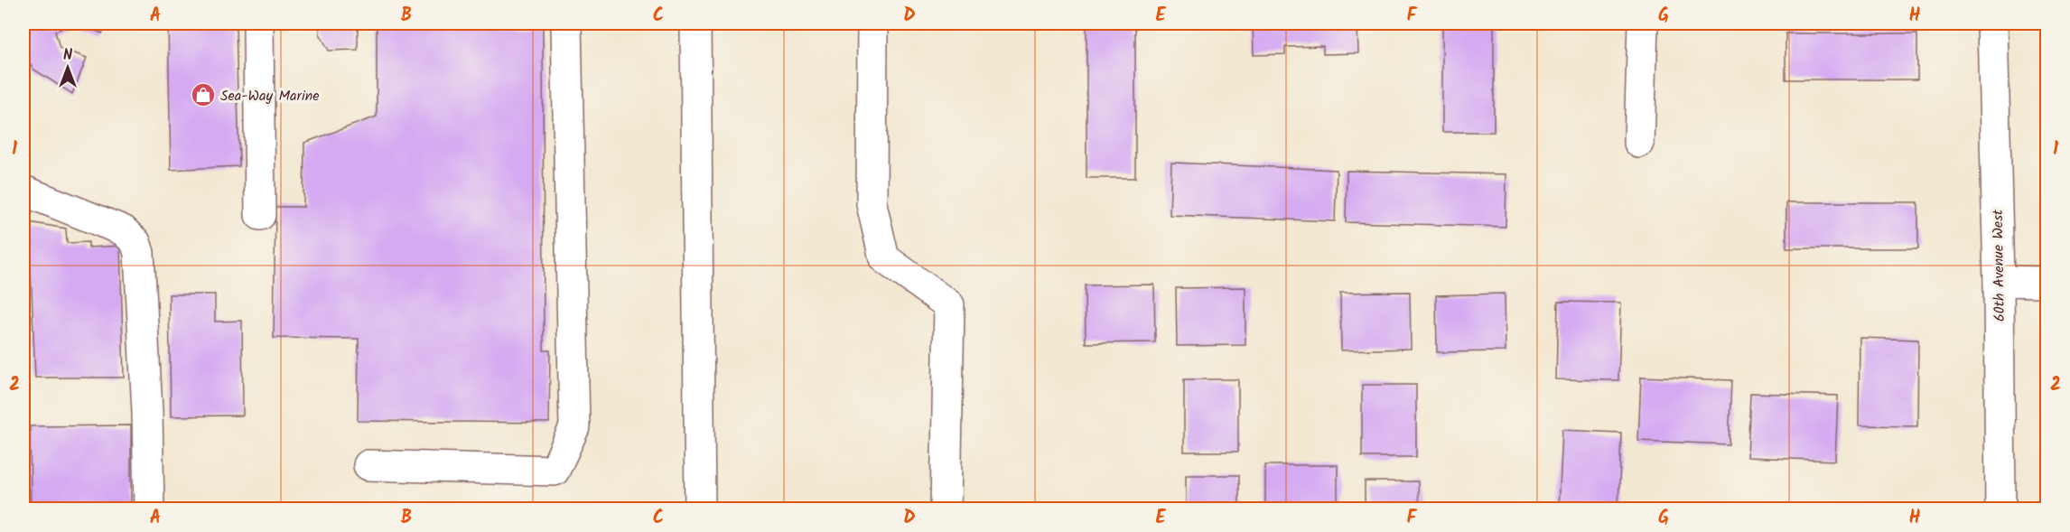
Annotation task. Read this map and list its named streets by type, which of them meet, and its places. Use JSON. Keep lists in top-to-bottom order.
{
  "streets": {
    "street": ["60th Avenue West"]
  },
  "places": {
    "shop": ["Sea-Way Marine"]
  },
  "north": "top",
  "grid": {
    "columns": [
      "A",
      "B",
      "C",
      "D",
      "E",
      "F",
      "G",
      "H"
    ],
    "rows": ["1", "2"]
  }
}
